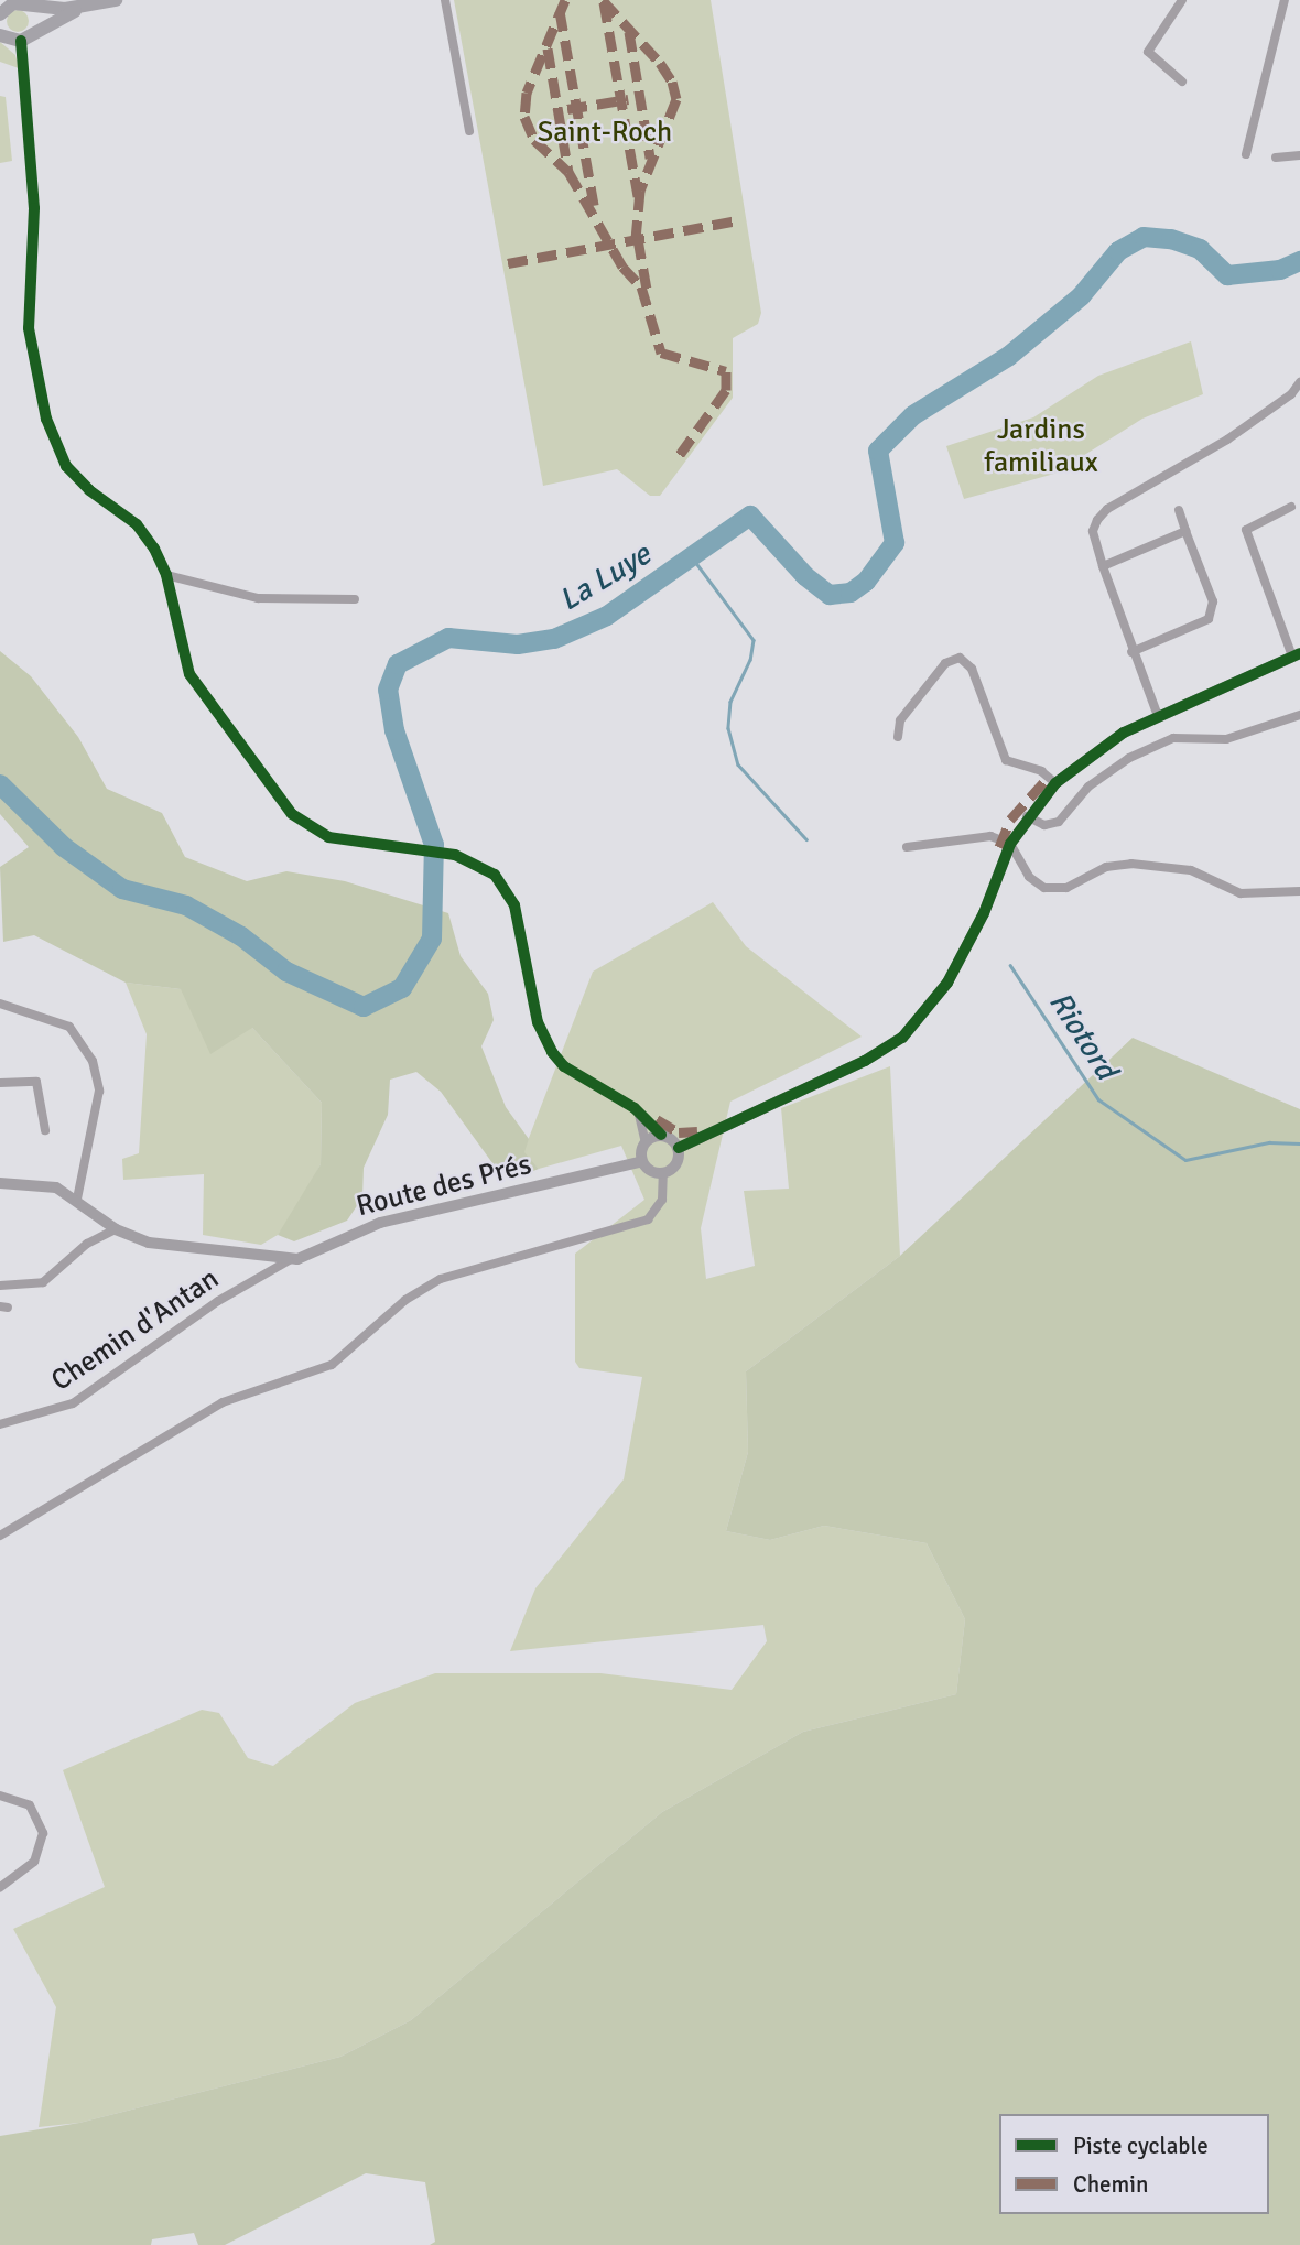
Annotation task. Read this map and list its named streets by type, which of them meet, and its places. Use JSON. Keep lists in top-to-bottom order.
{
  "streets": {
    "street": ["Route des Prés", "Chemin d'Antan"]
  },
  "crossings": [
    ["Route des Prés", "Chemin d'Antan"]
  ],
  "water": ["La Luye", "Riotord"],
  "parks": ["Saint-Roch", "Jardins familiaux"],
  "legend": ["Piste cyclable", "Chemin"]
}
